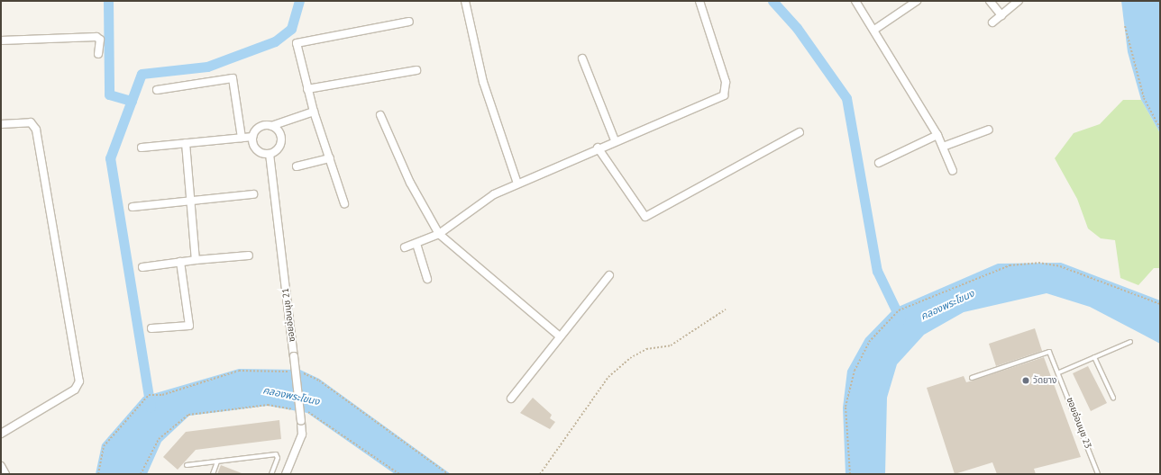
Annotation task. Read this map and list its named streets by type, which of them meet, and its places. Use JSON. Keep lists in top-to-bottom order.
{
  "streets": {
    "street": ["ซอยอ่อนนุช 21"],
    "lane": ["ซอยอ่อนนุช 23"]
  },
  "water": ["คลองพระโขนง"],
  "places": ["วัดยาง"]
}
